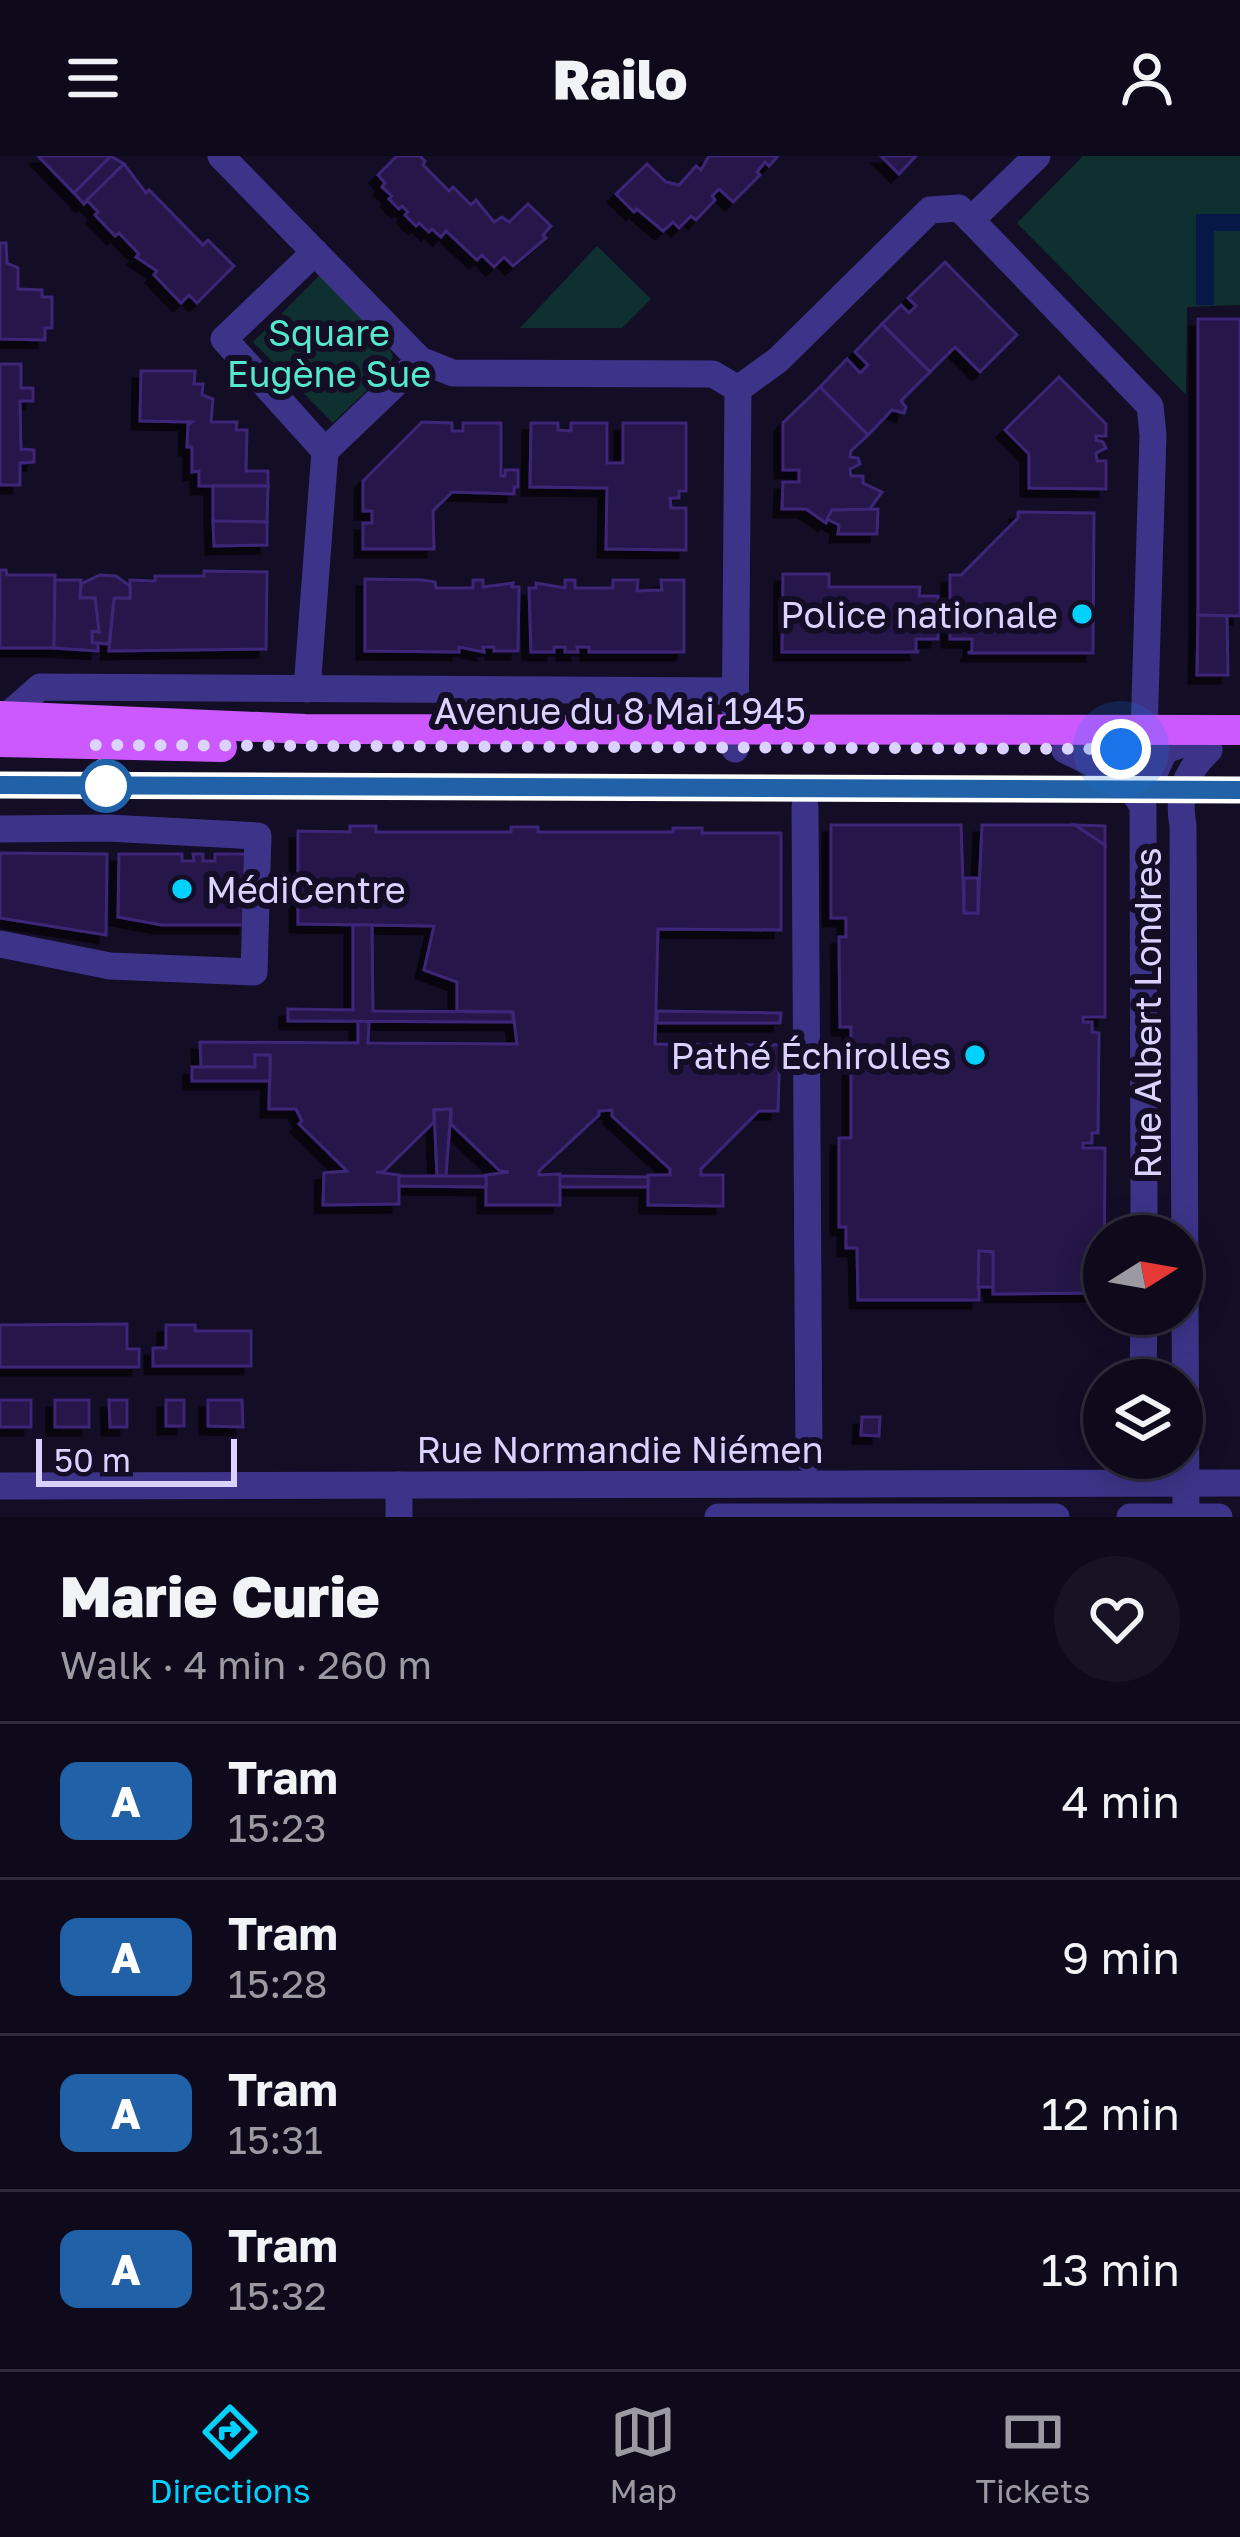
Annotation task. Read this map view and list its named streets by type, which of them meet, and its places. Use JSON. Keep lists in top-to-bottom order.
{
  "streets": {
    "main road": ["Avenue du 8 Mai 1945"],
    "street": ["Rue Albert Londres", "Rue Normandie Niémen"]
  },
  "crossings": [
    ["Avenue du 8 Mai 1945", "Rue Albert Londres"],
    ["Rue Albert Londres", "Rue Normandie Niémen"]
  ],
  "parks": ["Square Eugène Sue"],
  "places": ["Police nationale", "MédiCentre", "Pathé Échirolles"],
  "lines": ["tram line A"],
  "scale_bar": "50 m",
  "north": "right",
  "page": {
    "header": "Railo",
    "scale": "50 m",
    "heading": ["Marie Curie", "Walk · 4 min · 260 m"],
    "list": [
      {
        "mark": "A",
        "name": "Tram",
        "note": "15:23",
        "value": "4 min"
      },
      {
        "mark": "A",
        "name": "Tram",
        "note": "15:28",
        "value": "9 min"
      },
      {
        "mark": "A",
        "name": "Tram",
        "note": "15:31",
        "value": "12 min"
      },
      {
        "mark": "A",
        "name": "Tram",
        "note": "15:32",
        "value": "13 min"
      }
    ],
    "tabs": ["Directions", "Map", "Tickets"]
  }
}
